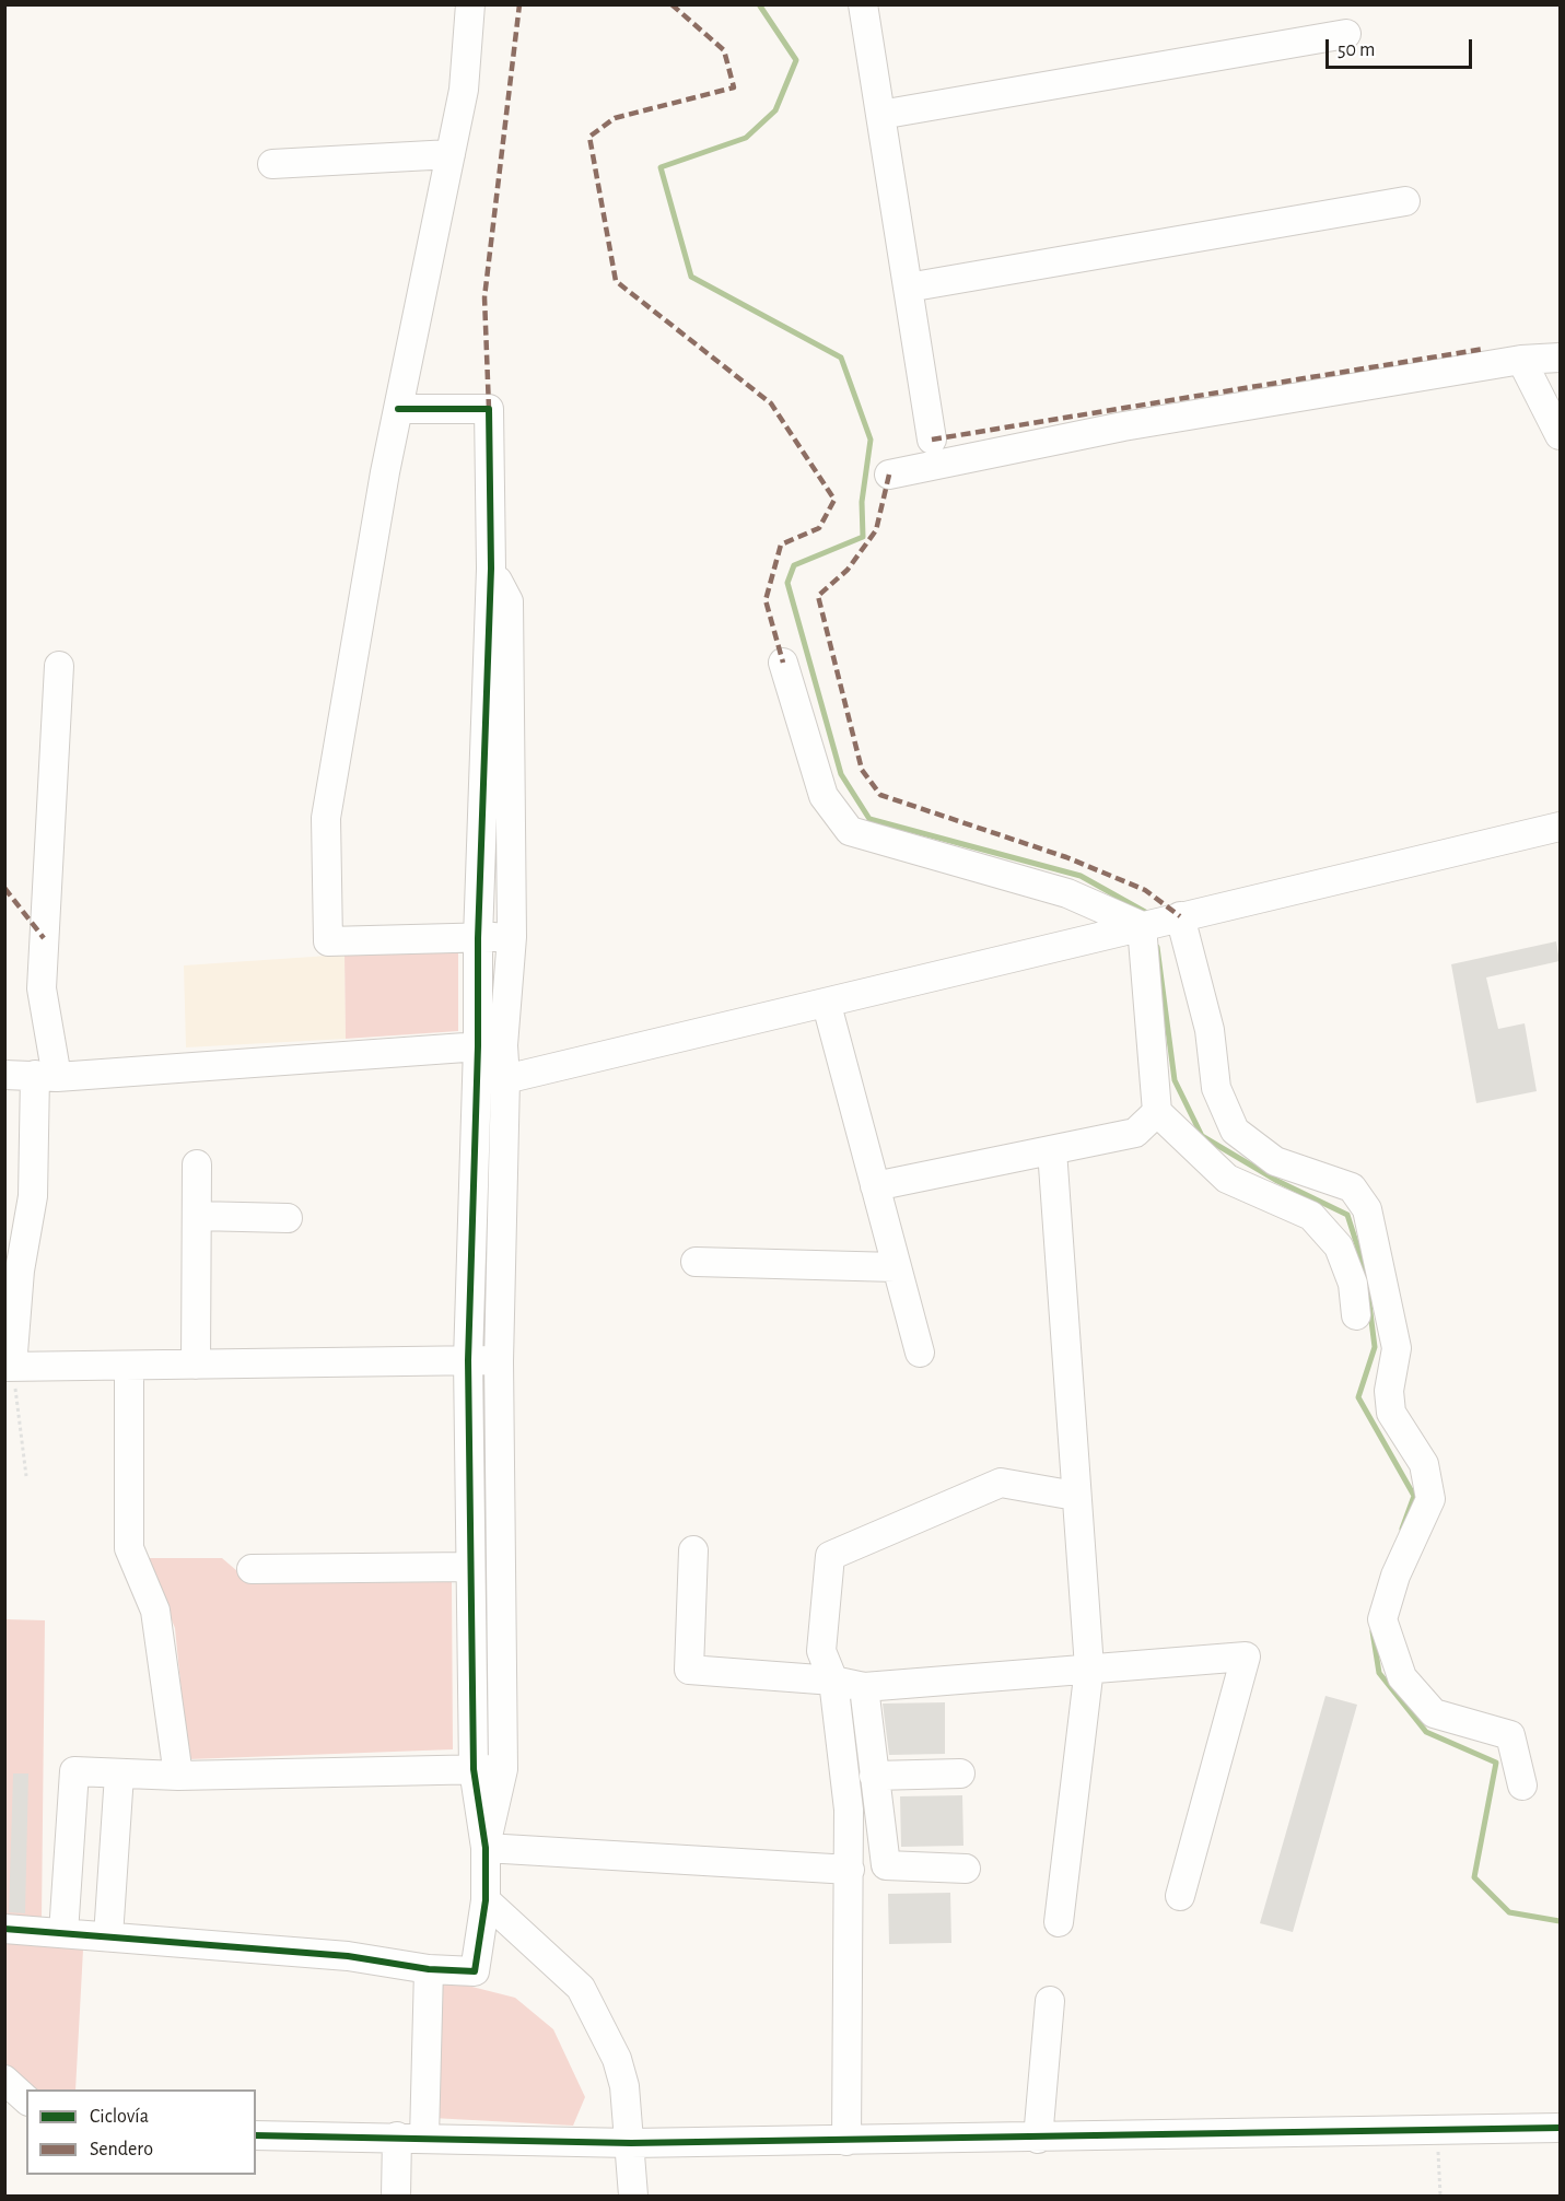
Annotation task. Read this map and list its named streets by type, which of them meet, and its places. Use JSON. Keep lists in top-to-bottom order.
{
  "legend": ["Ciclovía", "Sendero"],
  "scale_bar": "50 m"
}
